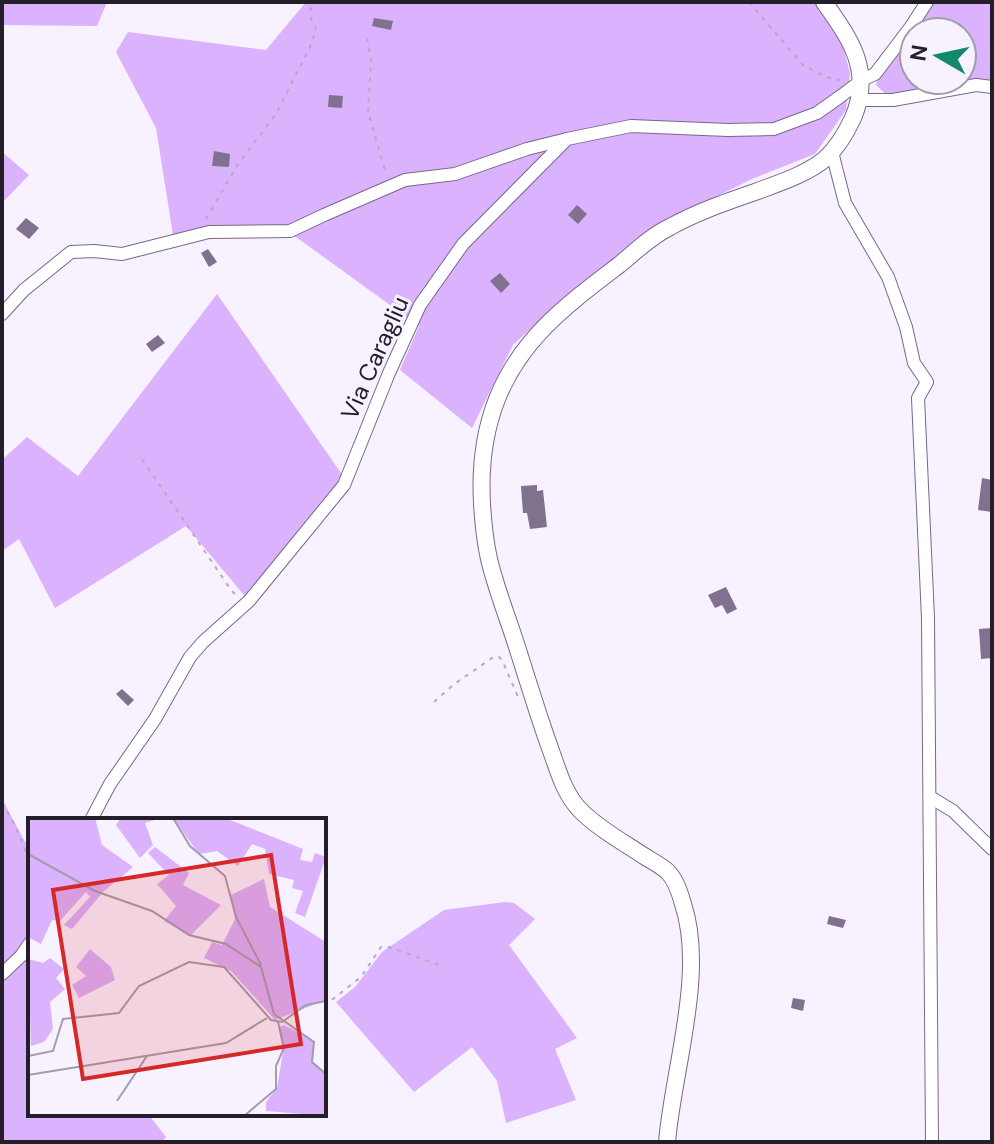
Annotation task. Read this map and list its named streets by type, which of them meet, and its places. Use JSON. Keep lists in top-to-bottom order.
{
  "streets": {
    "street": ["Via Caragliu"]
  },
  "north": "left"
}
